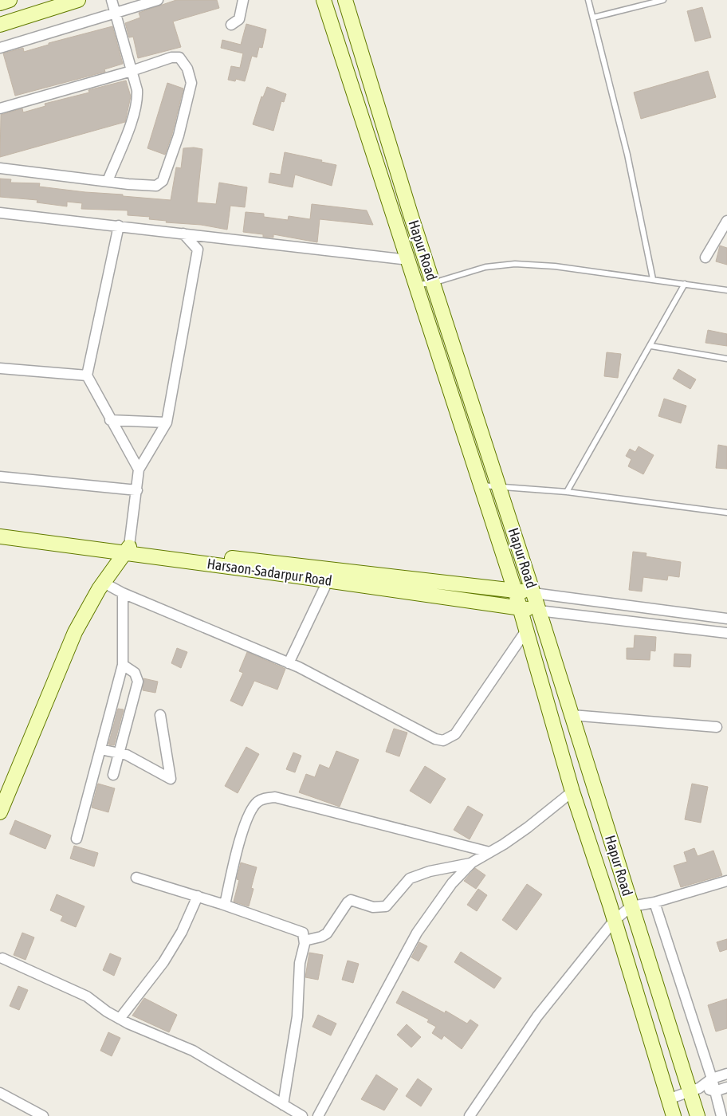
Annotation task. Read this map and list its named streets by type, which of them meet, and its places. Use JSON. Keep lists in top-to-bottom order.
{
  "streets": {
    "main road": ["Hapur Road", "Harsaon-Sadarpur Road"]
  },
  "crossings": [
    ["Hapur Road", "Harsaon-Sadarpur Road"]
  ]
}
